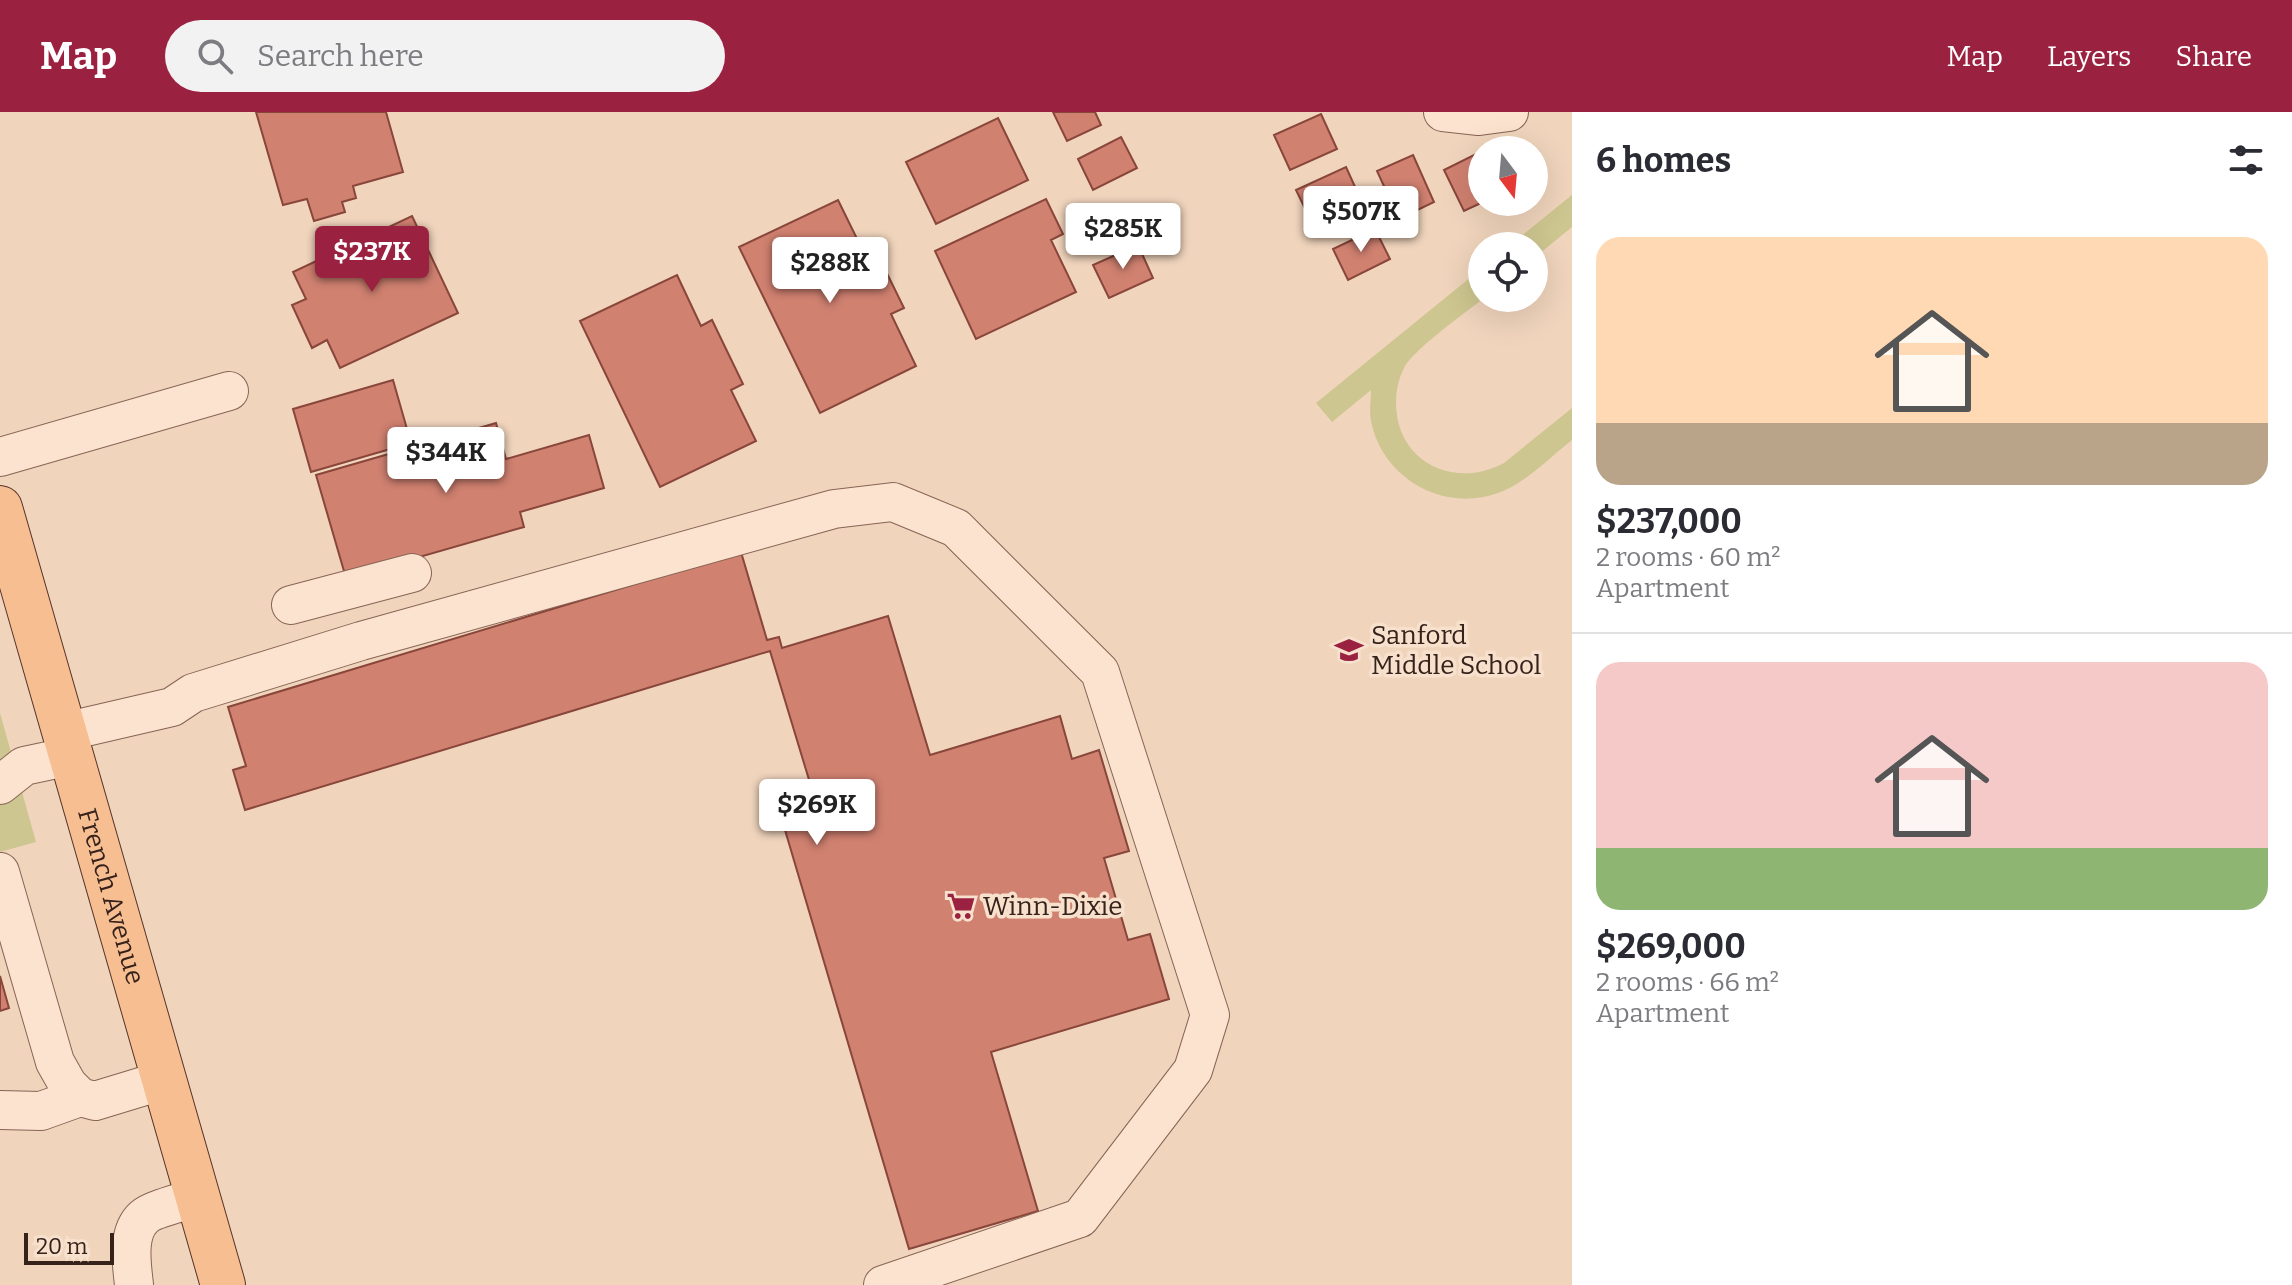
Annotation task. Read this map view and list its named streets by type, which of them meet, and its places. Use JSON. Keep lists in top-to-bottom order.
{
  "streets": {
    "main road": ["French Avenue"]
  },
  "places": {
    "school or university": ["Sanford Middle School"],
    "supermarket": ["Winn-Dixie"]
  },
  "scale_bar": "20 m",
  "north": "bottom",
  "page": {
    "header": "Map",
    "search": "Search here",
    "nav": ["Map", "Layers", "Share"],
    "heading": "6 homes",
    "price": [
      "$507K",
      "$285K",
      "$237K",
      "$288K",
      "$344K",
      "$269K"
    ],
    "list": [
      {
        "name": "$237,000",
        "note": "2 rooms · 60 m² · Apartment"
      },
      {
        "name": "$269,000",
        "note": "2 rooms · 66 m² · Apartment"
      }
    ],
    "scale": "20 m"
  }
}
